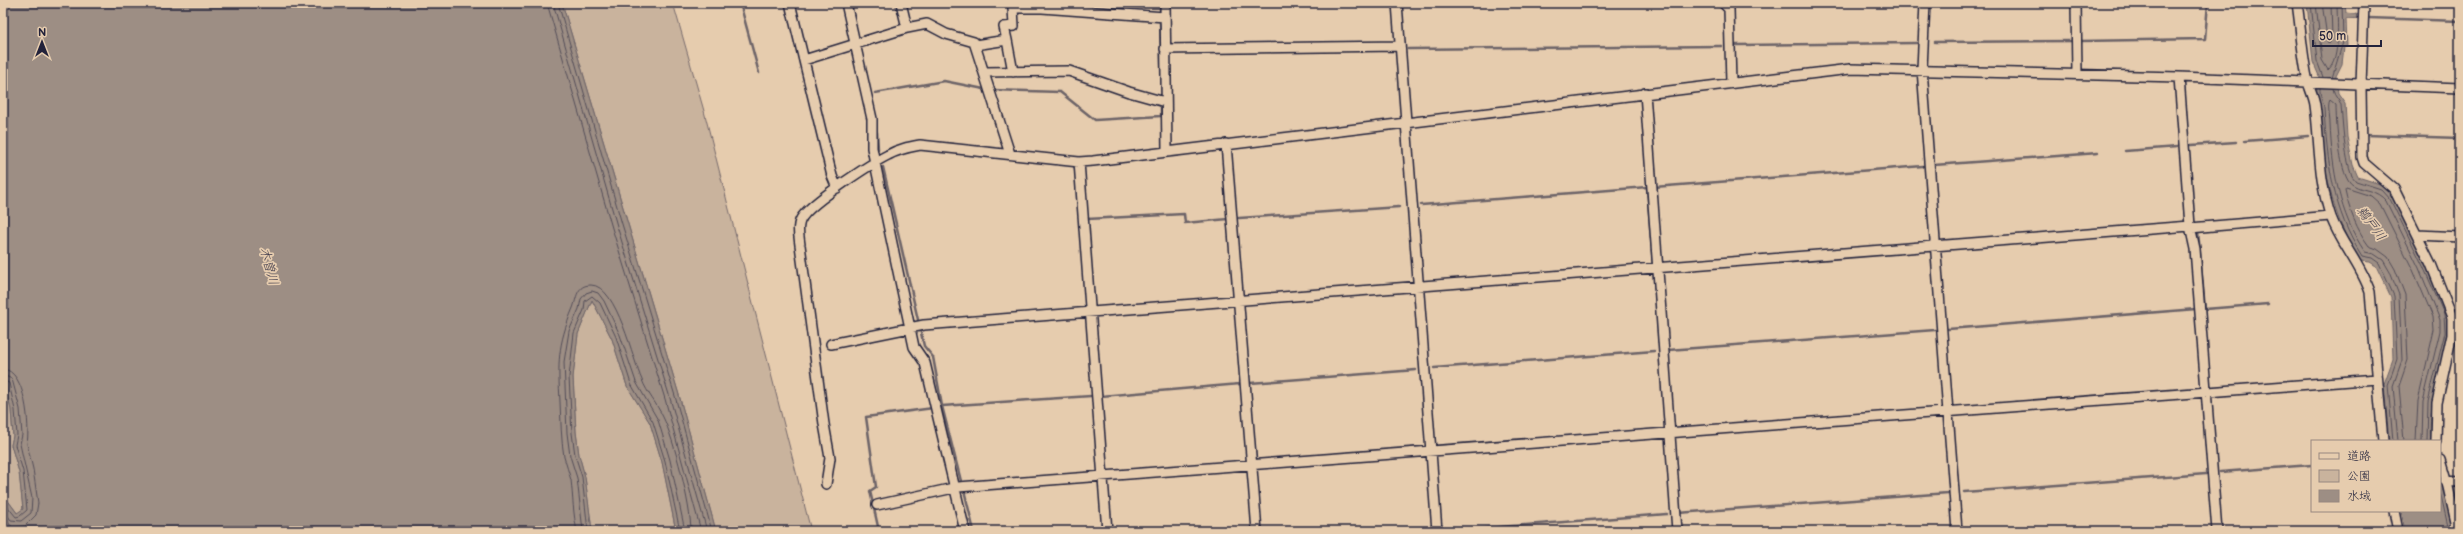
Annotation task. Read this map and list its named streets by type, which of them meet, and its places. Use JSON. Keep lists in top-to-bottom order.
{
  "water": ["鵜戸川", "木曽川"],
  "legend": ["道路", "公園", "水域"],
  "scale_bar": "50 m",
  "north": "top"
}
